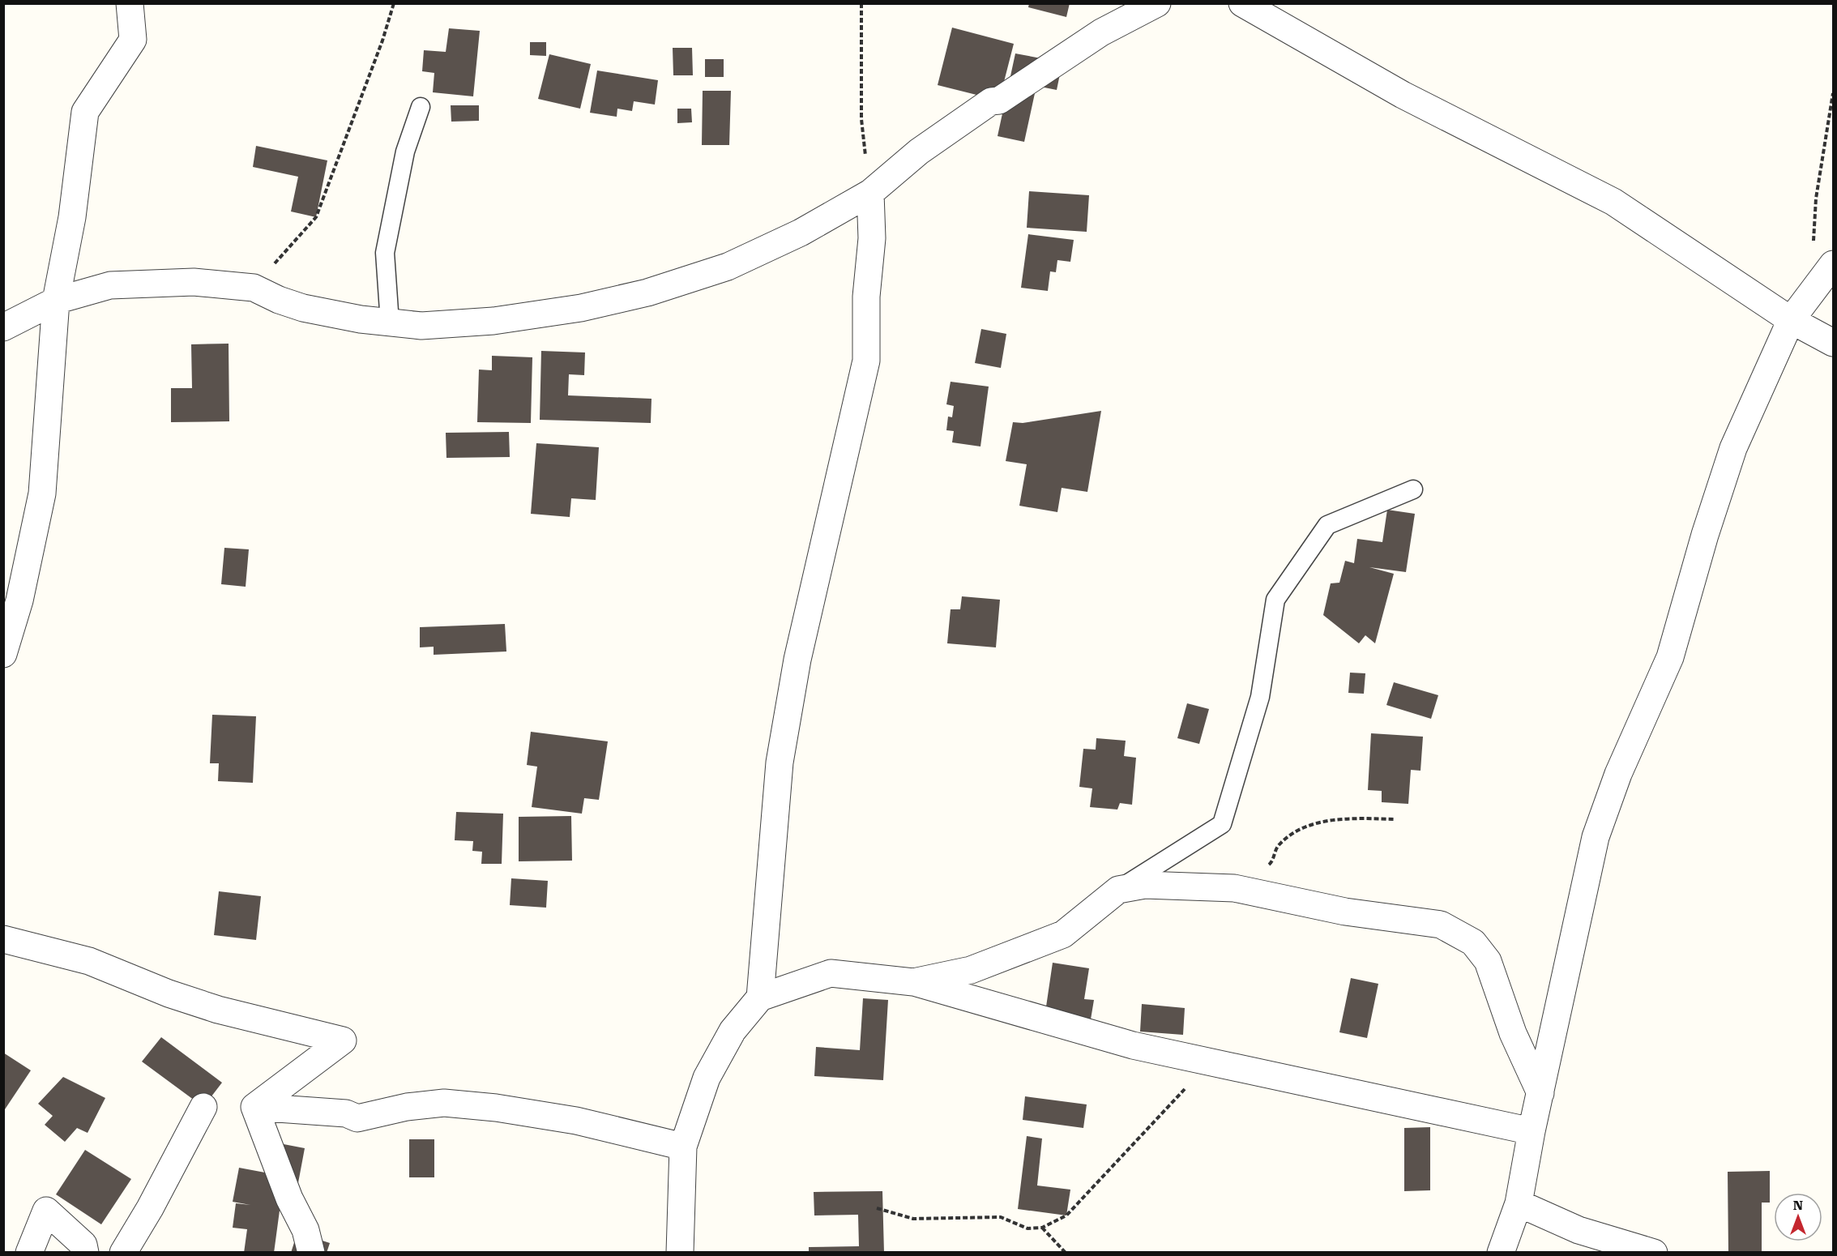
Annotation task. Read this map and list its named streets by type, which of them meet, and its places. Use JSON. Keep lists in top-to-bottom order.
{
  "north": "top"
}
